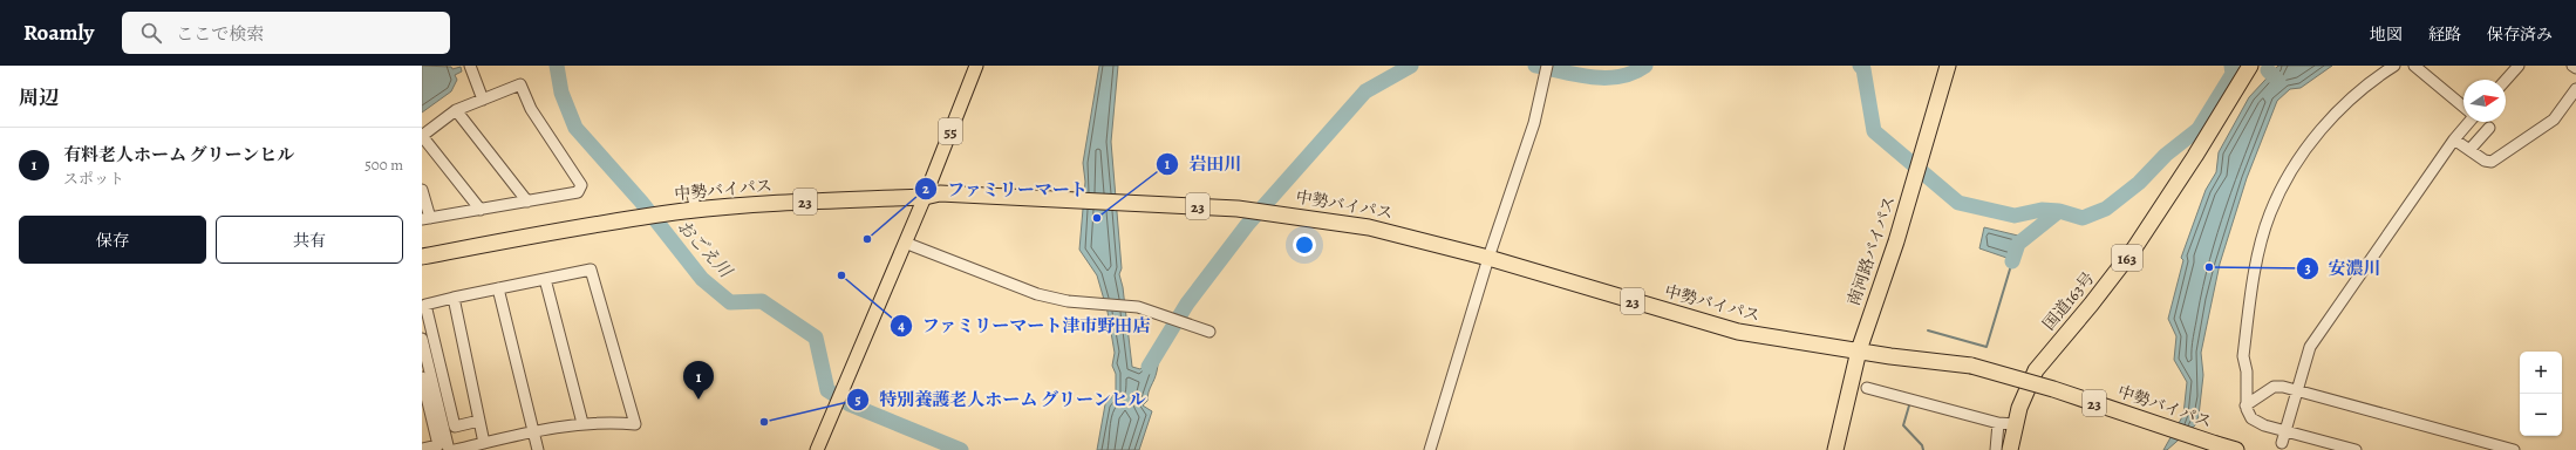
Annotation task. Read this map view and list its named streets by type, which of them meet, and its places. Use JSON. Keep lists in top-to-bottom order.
{
  "streets": {
    "highway": [
      "中勢バイパス",
      "23",
      "南河路バイパス",
      "163",
      "国道163号"
    ],
    "main road": ["55"]
  },
  "crossings": [
    ["55", "中勢バイパス"],
    ["中勢バイパス", "南河路バイパス"]
  ],
  "water": ["おごえ川"],
  "places": [
    "岩田川",
    "ファミリーマート",
    "安濃川",
    "ファミリーマート津市野田店",
    "特別養護老人ホーム グリーンヒル"
  ],
  "north": "right",
  "page": {
    "header": "Roamly",
    "search": "ここで検索",
    "nav": ["地図", "経路", "保存済み"],
    "heading": "周辺",
    "list": [
      {
        "mark": "1",
        "name": "有料老人ホーム グリーンヒル",
        "note": "スポット",
        "value": "500 m"
      }
    ],
    "buttons": ["保存", "共有"],
    "map_buttons": ["+", "−"],
    "pins": "1"
  }
}
